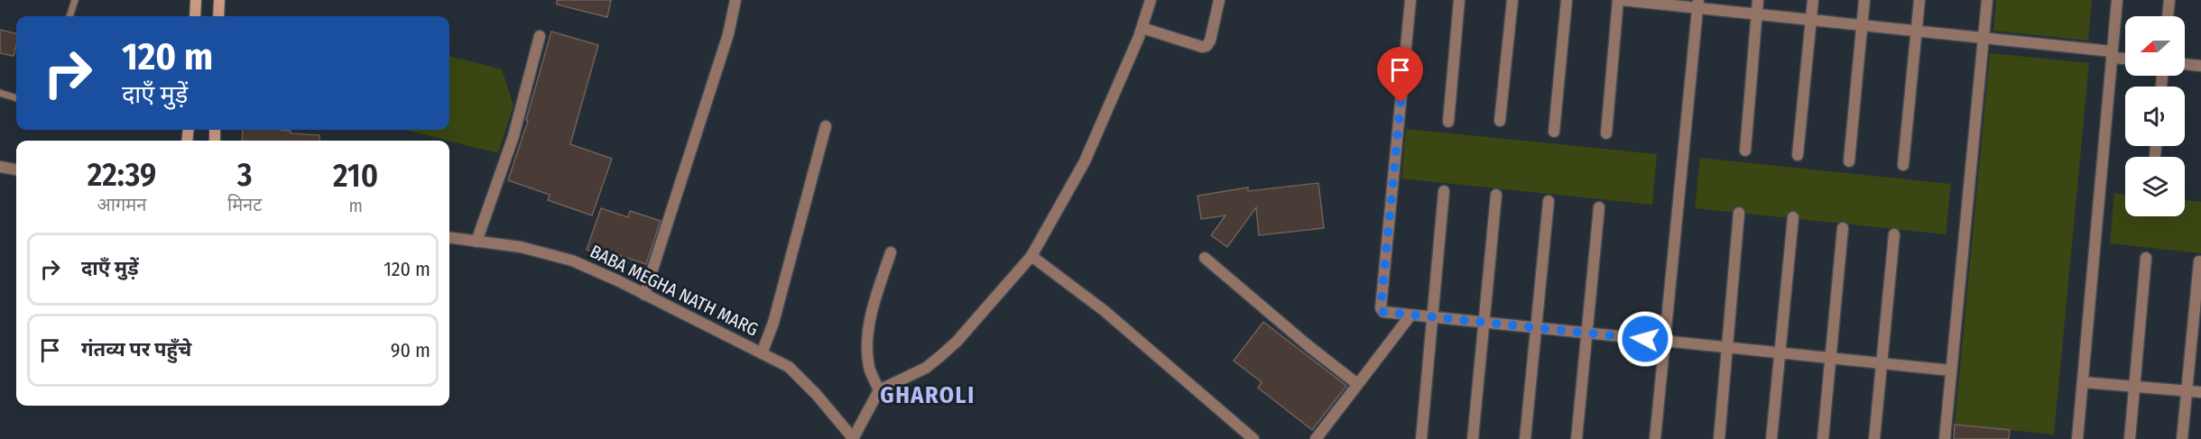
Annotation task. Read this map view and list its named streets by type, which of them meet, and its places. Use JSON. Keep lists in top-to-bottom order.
{
  "streets": {
    "street": ["BABA MEGHA NATH MARG"]
  },
  "districts": ["GHAROLI"],
  "north": "left",
  "page": {
    "turn": ["120 m", "दाएँ मुड़ें"],
    "eta": [
      "22:39",
      "आगमन",
      "3",
      "मिनट",
      "210",
      "m"
    ],
    "list": [
      {
        "name": "दाएँ मुड़ें",
        "value": "120 m"
      },
      {
        "name": "गंतव्य पर पहुँचे",
        "value": "90 m"
      }
    ]
  }
}
